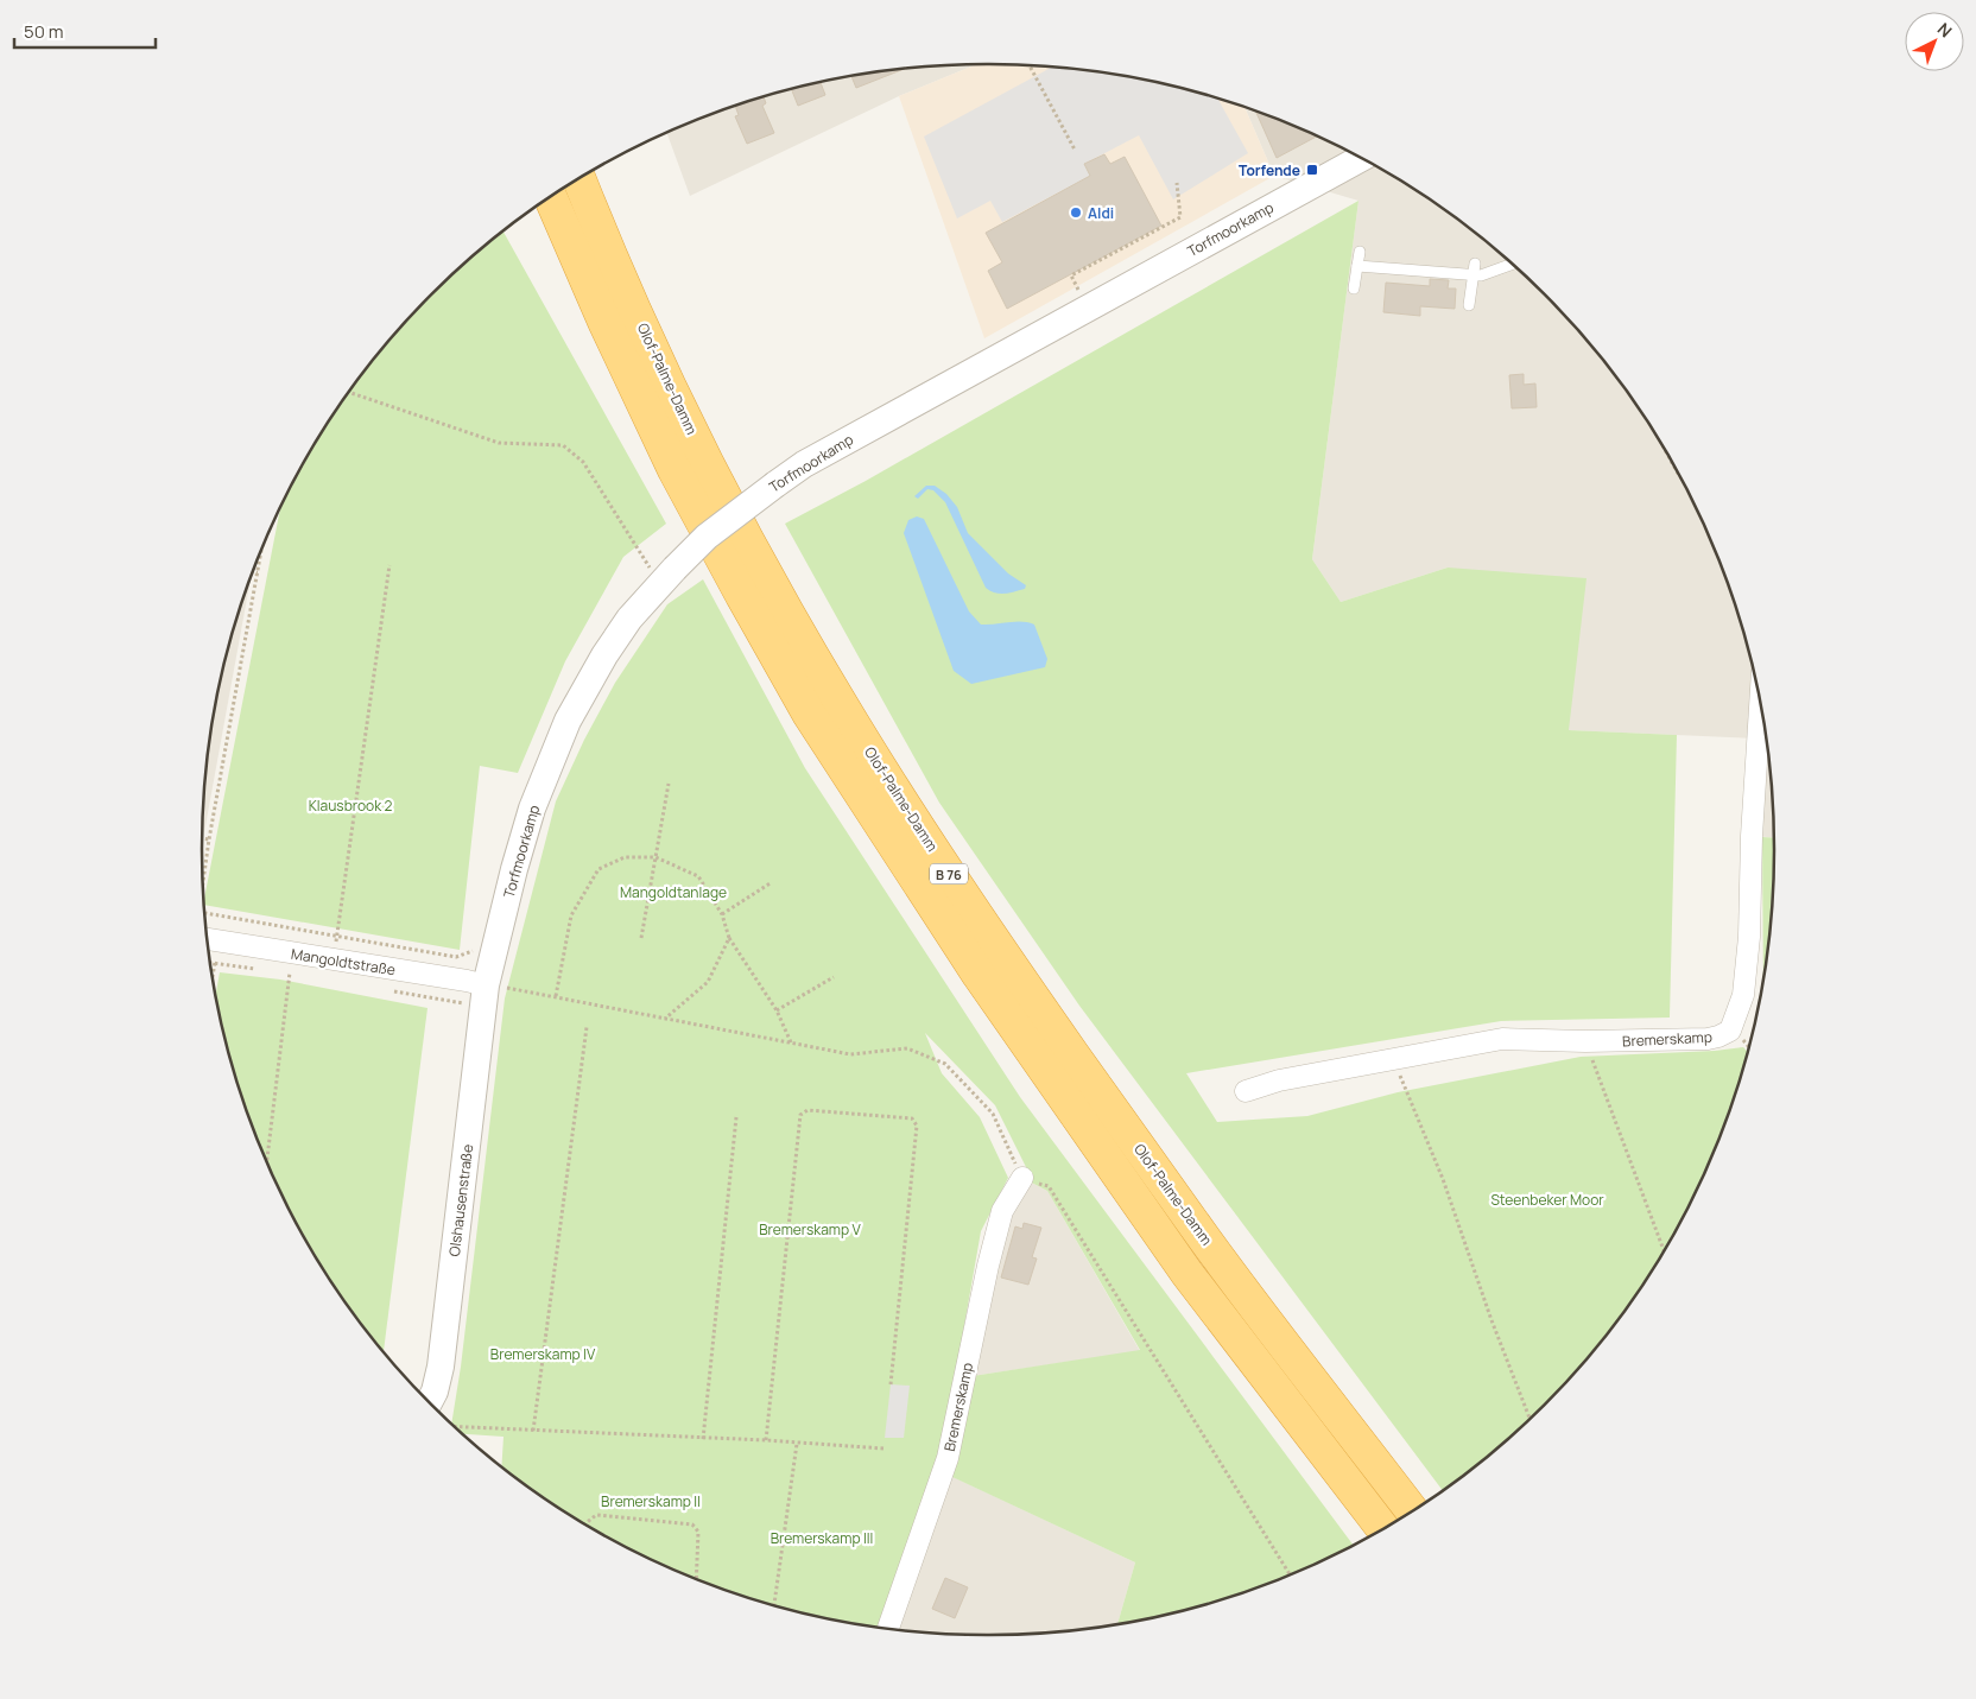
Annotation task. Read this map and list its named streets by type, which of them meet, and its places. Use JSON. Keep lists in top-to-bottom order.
{
  "streets": {
    "highway": ["Olof-Palme-Damm", "B 76"],
    "street": [
      "Torfmoorkamp",
      "Mangoldtstraße",
      "Bremerskamp",
      "Olshausenstraße"
    ]
  },
  "crossings": [
    ["Torfmoorkamp", "Mangoldtstraße"],
    ["Torfmoorkamp", "Olshausenstraße"],
    ["Mangoldtstraße", "Olshausenstraße"]
  ],
  "parks": [
    "Klausbrook 2",
    "Mangoldtanlage",
    "Steenbeker Moor",
    "Bremerskamp V",
    "Bremerskamp IV",
    "Bremerskamp II",
    "Bremerskamp III"
  ],
  "places": {
    "transit": ["Torfende"],
    "other": ["Aldi"]
  },
  "scale_bar": "50 m",
  "north": "top right"
}
